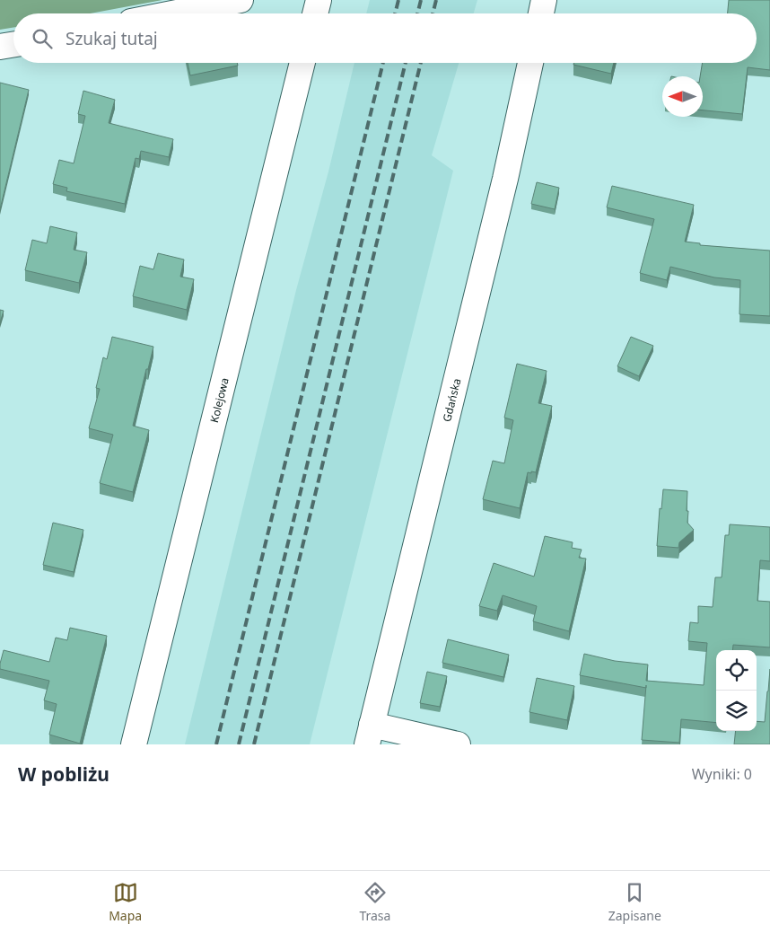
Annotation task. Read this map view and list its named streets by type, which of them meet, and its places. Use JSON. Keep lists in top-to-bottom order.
{
  "streets": {
    "street": ["Kolejowa", "Gdańska"]
  },
  "north": "left",
  "page": {
    "search": "Szukaj tutaj",
    "heading": ["W pobliżu", "Wyniki: 0"],
    "nav": ["Mapa", "Trasa", "Zapisane"]
  }
}
